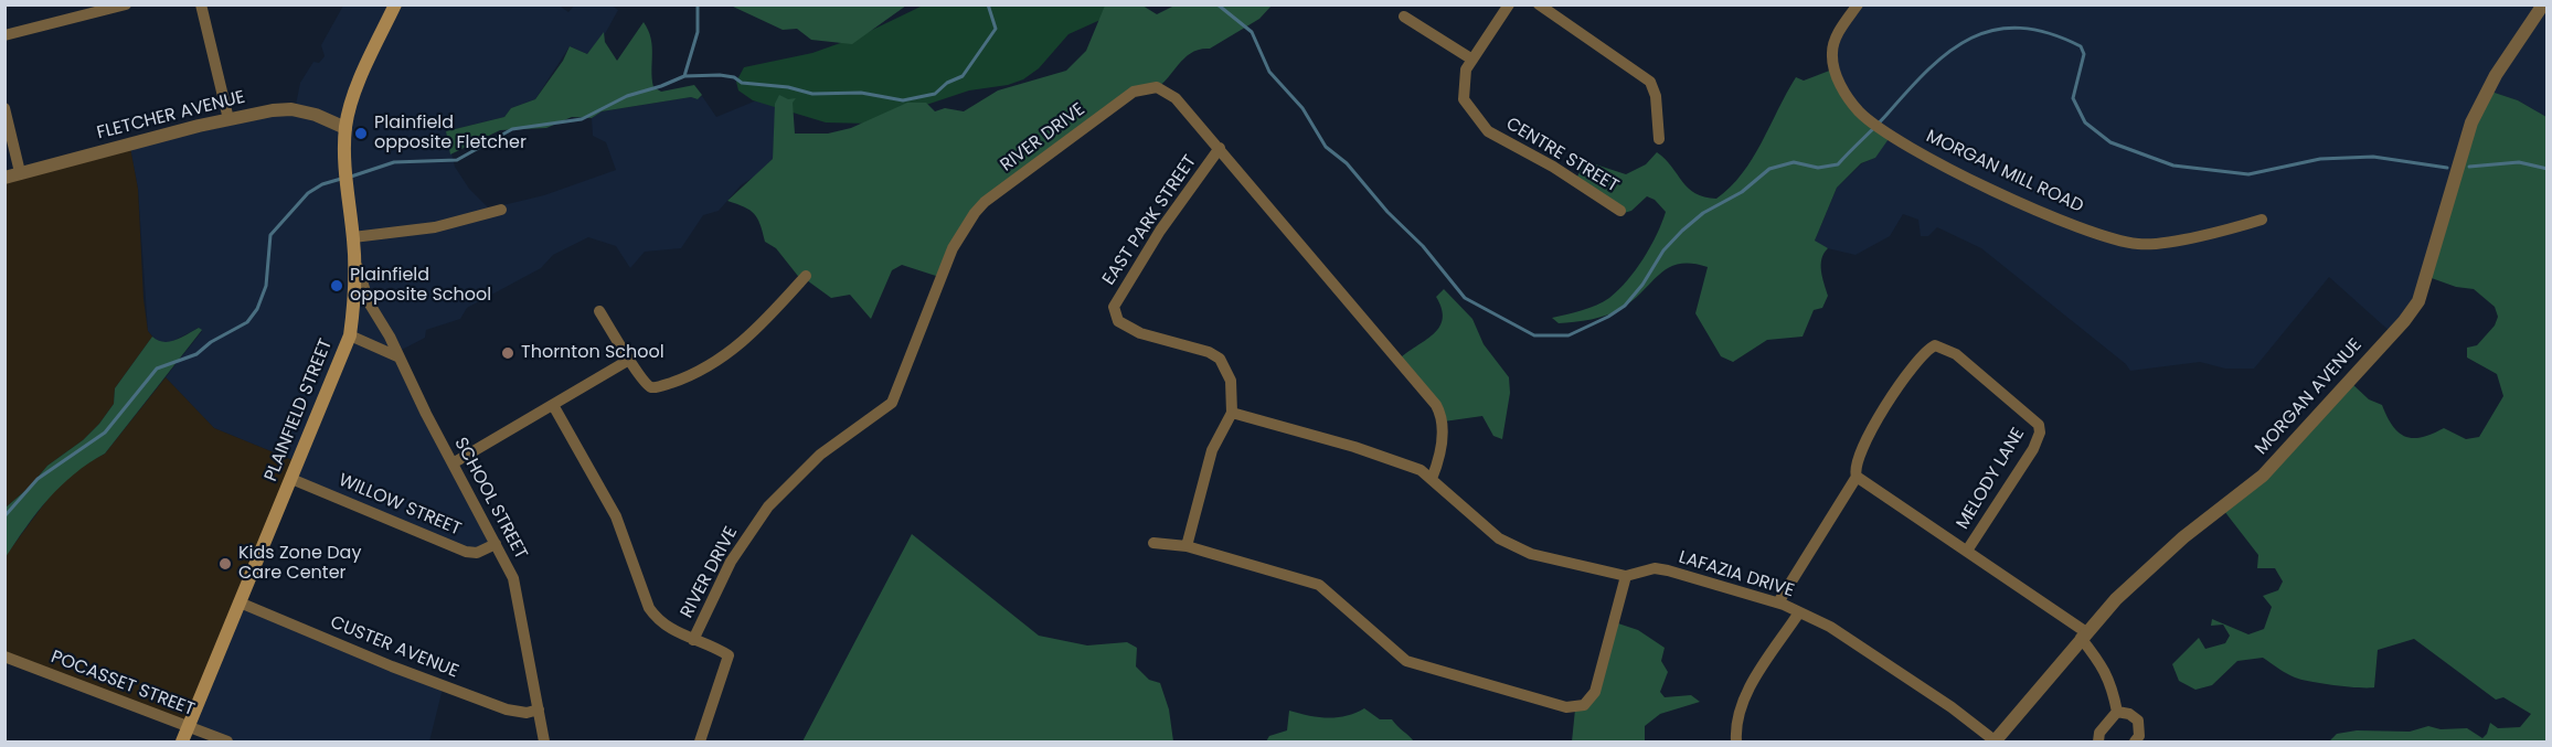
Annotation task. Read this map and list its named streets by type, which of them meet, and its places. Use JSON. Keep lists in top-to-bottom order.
{
  "streets": {
    "main road": ["PLAINFIELD STREET"],
    "street": [
      "FLETCHER AVENUE",
      "RIVER DRIVE",
      "CENTRE STREET",
      "MORGAN MILL ROAD",
      "EAST PARK STREET",
      "MORGAN AVENUE",
      "MELODY LANE",
      "SCHOOL STREET",
      "WILLOW STREET",
      "LAFAZIA DRIVE",
      "CUSTER AVENUE",
      "POCASSET STREET"
    ]
  },
  "crossings": [
    ["FLETCHER AVENUE", "PLAINFIELD STREET"],
    ["RIVER DRIVE", "EAST PARK STREET"],
    ["RIVER DRIVE", "LAFAZIA DRIVE"],
    ["EAST PARK STREET", "LAFAZIA DRIVE"],
    ["MORGAN AVENUE", "LAFAZIA DRIVE"],
    ["PLAINFIELD STREET", "SCHOOL STREET"],
    ["PLAINFIELD STREET", "WILLOW STREET"],
    ["PLAINFIELD STREET", "CUSTER AVENUE"],
    ["PLAINFIELD STREET", "POCASSET STREET"],
    ["MELODY LANE", "LAFAZIA DRIVE"],
    ["SCHOOL STREET", "WILLOW STREET"],
    ["SCHOOL STREET", "CUSTER AVENUE"]
  ],
  "places": [
    "Plainfield opposite Fletcher",
    "Plainfield opposite School",
    "Thornton School",
    "Kids Zone Day Care Center"
  ]
}
